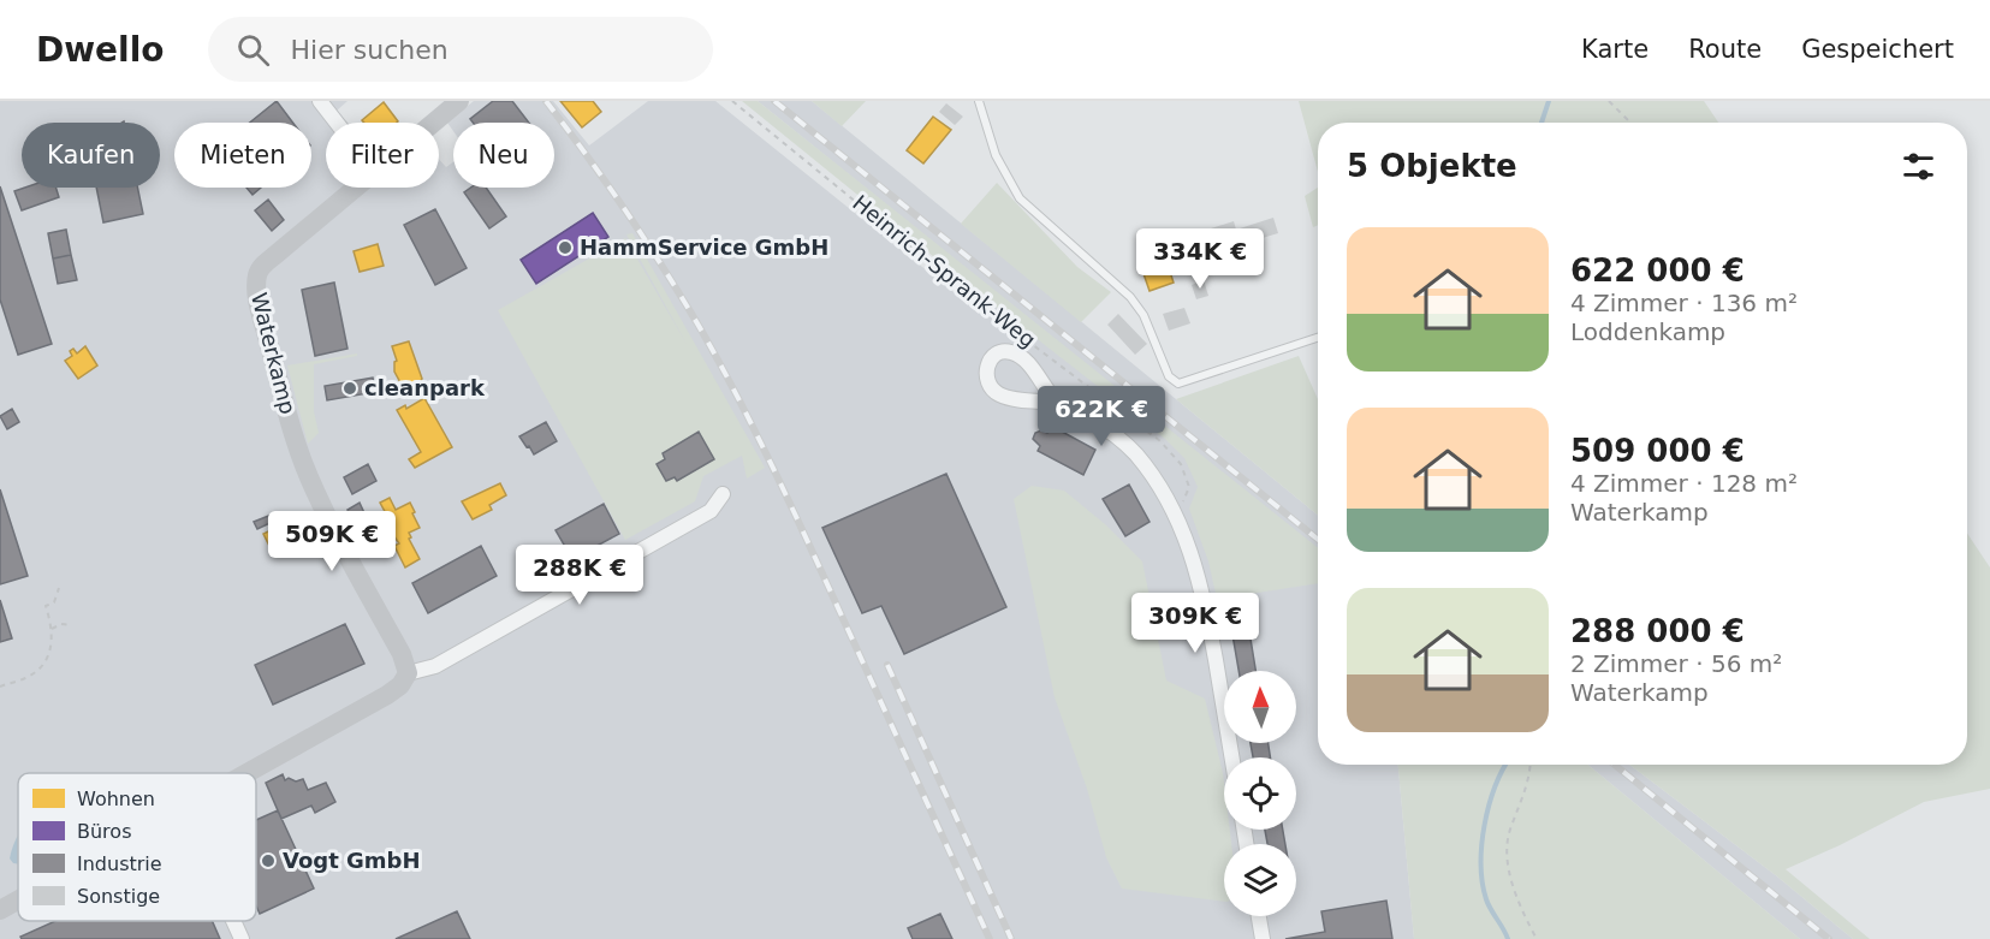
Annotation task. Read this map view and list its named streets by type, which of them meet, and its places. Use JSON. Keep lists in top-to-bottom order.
{
  "streets": {
    "street": ["Waterkamp"],
    "path": ["Heinrich-Sprank-Weg"]
  },
  "places": ["HammService GmbH", "cleanpark", "Vogt GmbH"],
  "legend": [
    "Wohnen",
    "Büros",
    "Industrie",
    "Sonstige"
  ],
  "north": "top",
  "page": {
    "header": "Dwello",
    "search": "Hier suchen",
    "nav": ["Karte", "Route", "Gespeichert"],
    "chip": [
      "Kaufen",
      "Mieten",
      "Filter",
      "Neu"
    ],
    "heading": "5 Objekte",
    "list": [
      {
        "name": "622 000 €",
        "note": "4 Zimmer · 136 m² · Loddenkamp"
      },
      {
        "name": "509 000 €",
        "note": "4 Zimmer · 128 m² · Waterkamp"
      },
      {
        "name": "288 000 €",
        "note": "2 Zimmer · 56 m² · Waterkamp"
      }
    ],
    "price": [
      "334K €",
      "622K €",
      "509K €",
      "288K €",
      "309K €"
    ]
  }
}
